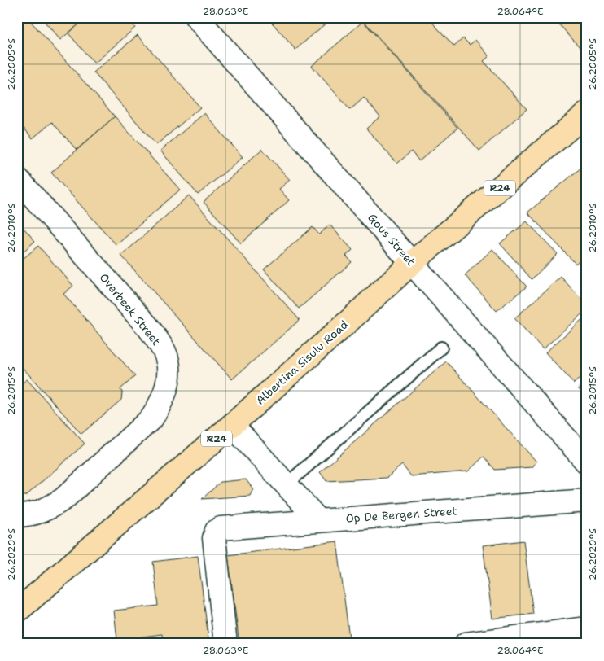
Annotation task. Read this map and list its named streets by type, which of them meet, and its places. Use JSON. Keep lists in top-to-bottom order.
{
  "streets": {
    "main road": ["R24", "Albertina Sisulu Road"],
    "street": ["Gous Street", "Overbeek Street", "Op De Bergen Street"]
  },
  "crossings": [
    ["Gous Street", "Albertina Sisulu Road"]
  ],
  "coordinates": [
    "28.063°E",
    "28.064°E",
    "26.2005°S",
    "26.2010°S",
    "26.2015°S",
    "26.2020°S"
  ]
}
